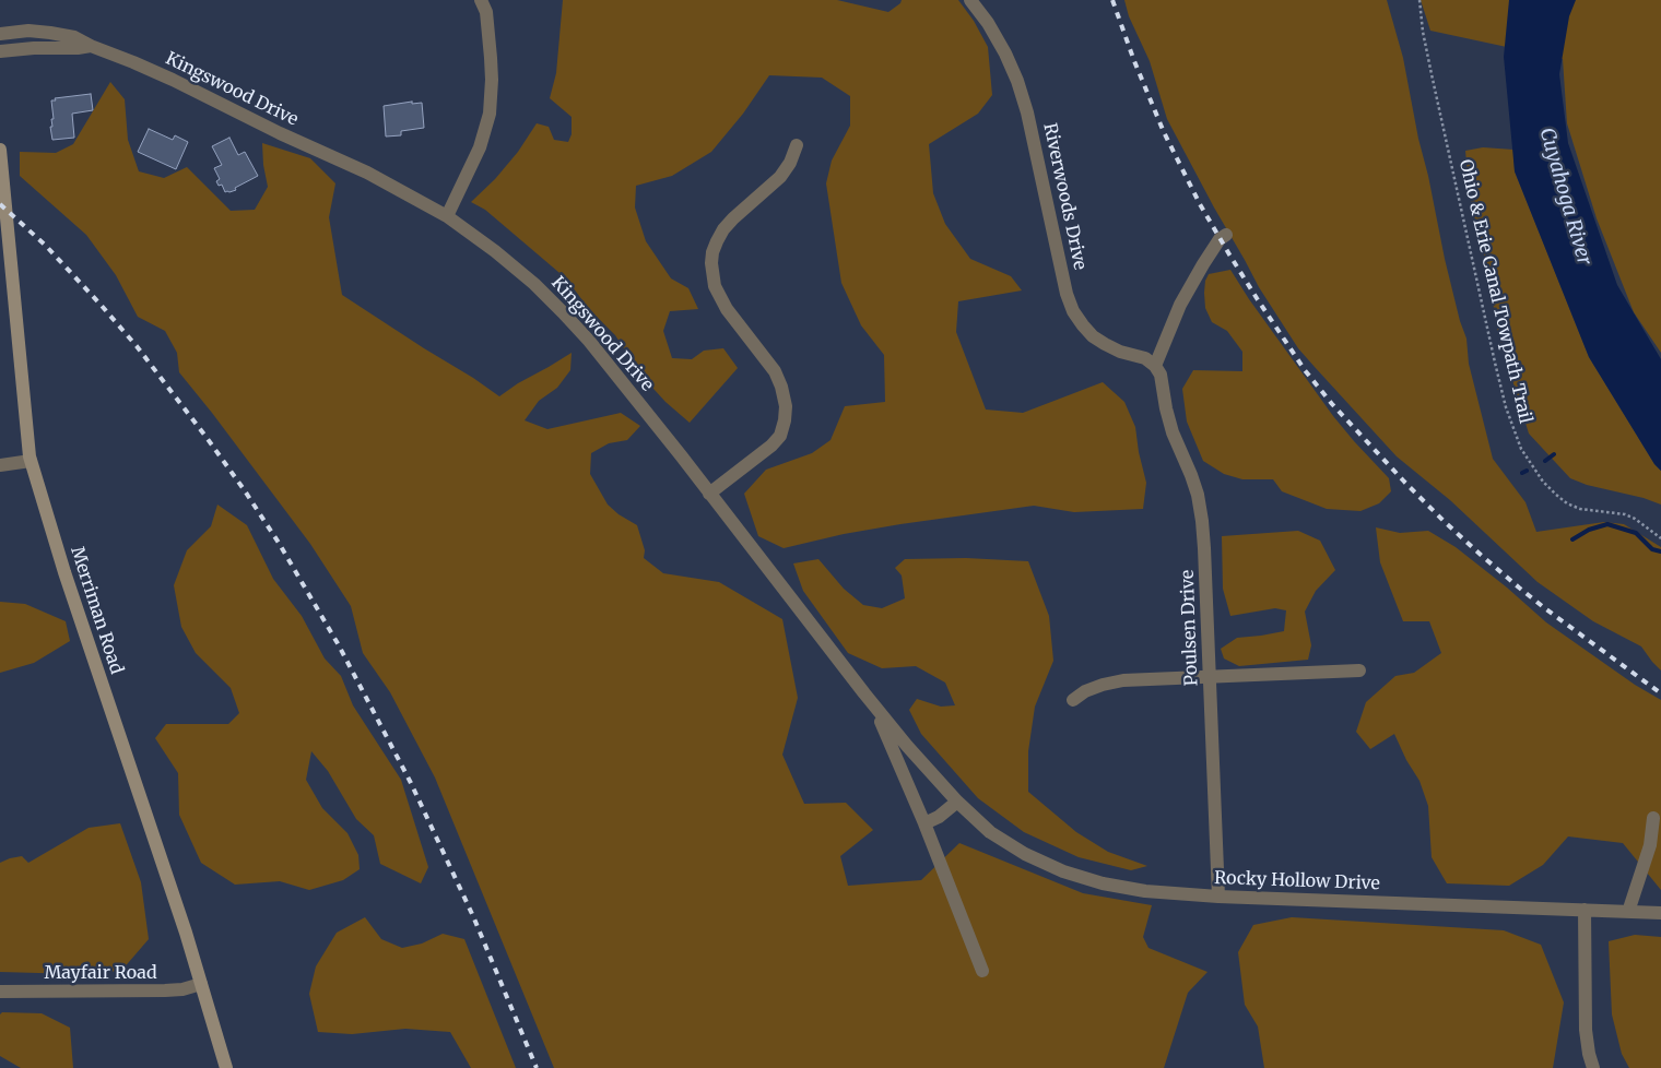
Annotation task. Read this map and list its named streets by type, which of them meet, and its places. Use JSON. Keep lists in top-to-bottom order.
{
  "streets": {
    "main road": ["Merriman Road"],
    "street": [
      "Kingswood Drive",
      "Riverwoods Drive",
      "Poulsen Drive",
      "Rocky Hollow Drive",
      "Mayfair Road"
    ],
    "path": ["Ohio & Erie Canal Towpath Trail"]
  },
  "crossings": [
    ["Kingswood Drive", "Rocky Hollow Drive"],
    ["Riverwoods Drive", "Poulsen Drive"],
    ["Merriman Road", "Mayfair Road"],
    ["Poulsen Drive", "Rocky Hollow Drive"]
  ],
  "water": ["Cuyahoga River"]
}
